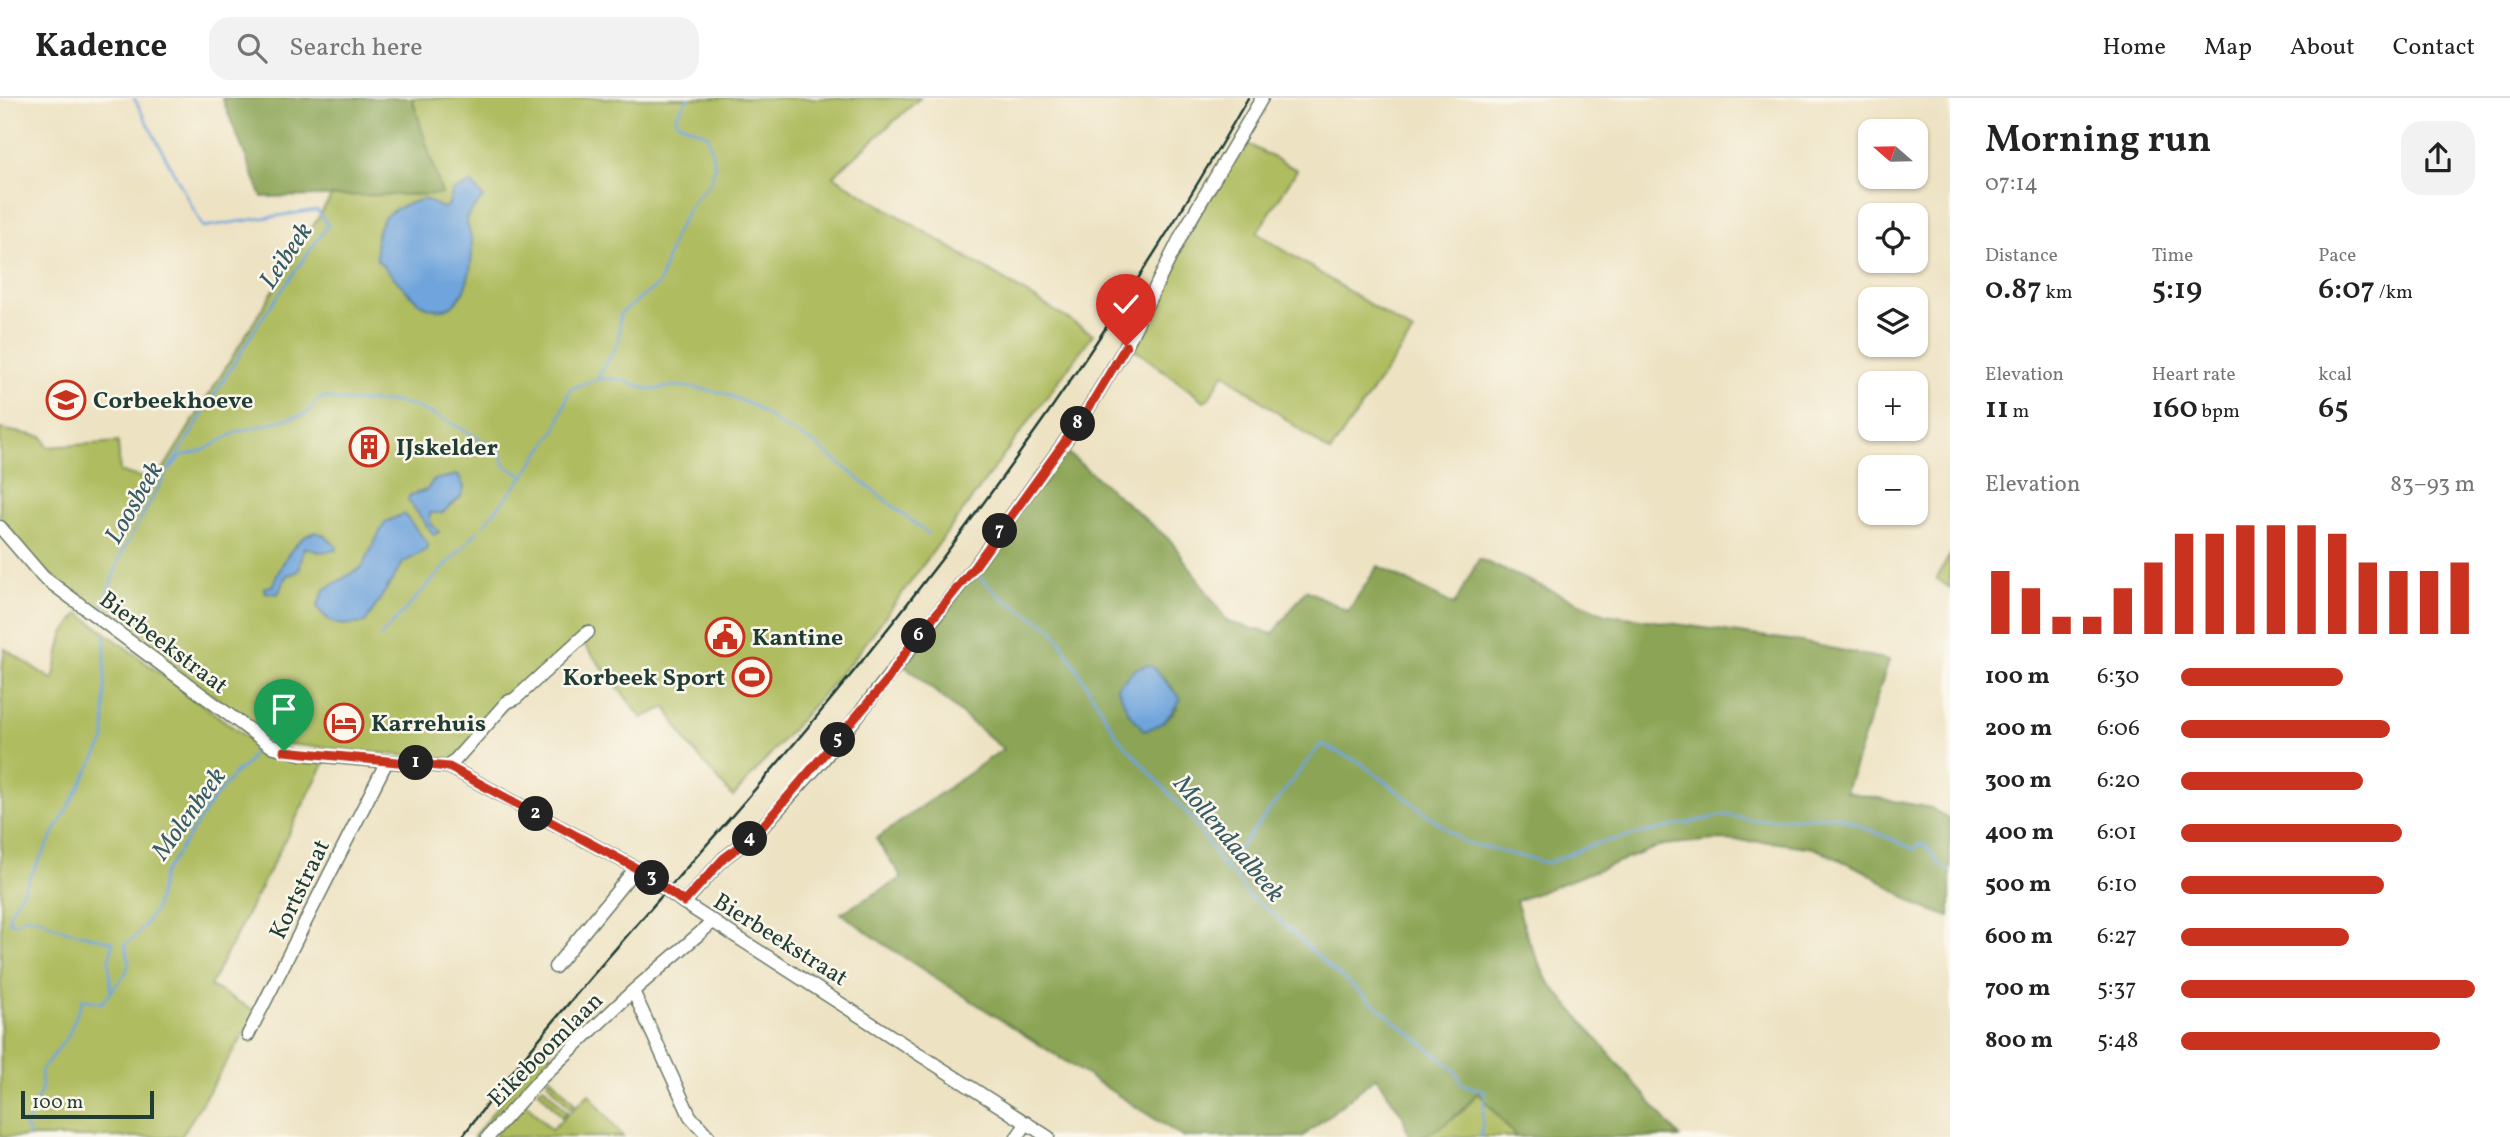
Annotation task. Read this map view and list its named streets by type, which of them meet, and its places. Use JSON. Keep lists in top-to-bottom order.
{
  "streets": {
    "street": ["Bierbeekstraat", "Kortstraat", "Eikeboomlaan"]
  },
  "crossings": [
    ["Bierbeekstraat", "Kortstraat"],
    ["Bierbeekstraat", "Eikeboomlaan"]
  ],
  "water": [
    "Leibeek",
    "Loosbeek",
    "Molenbeek",
    "Mollendaalbeek"
  ],
  "places": {
    "school or university": ["Corbeekhoeve"],
    "building": ["IJskelder"],
    "public building": ["Kantine"],
    "sports": ["Korbeek Sport"],
    "hotel": ["Karrehuis"]
  },
  "scale_bar": "100 m",
  "north": "left",
  "page": {
    "header": "Kadence",
    "search": "Search here",
    "nav": [
      "Home",
      "Map",
      "About",
      "Contact"
    ],
    "heading": ["Morning run", "07:14"],
    "map_buttons": ["+", "−"],
    "stats": [
      ["Distance", "0.87 km"],
      ["Time", "5:19"],
      ["Pace", "6:07 /km"],
      ["Elevation", "11 m"],
      ["Heart rate", "160 bpm"],
      ["kcal", "65"]
    ],
    "pins": [
      "8",
      "7",
      "6",
      "5",
      "1",
      "2",
      "4",
      "3"
    ],
    "chart": ["Elevation", "83–93 m"],
    "list": [
      {
        "name": "100 m",
        "note": "6:30"
      },
      {
        "name": "200 m",
        "note": "6:06"
      },
      {
        "name": "300 m",
        "note": "6:20"
      },
      {
        "name": "400 m",
        "note": "6:01"
      },
      {
        "name": "500 m",
        "note": "6:10"
      },
      {
        "name": "600 m",
        "note": "6:27"
      },
      {
        "name": "700 m",
        "note": "5:37"
      },
      {
        "name": "800 m",
        "note": "5:48"
      }
    ],
    "scale": "100 m"
  }
}
